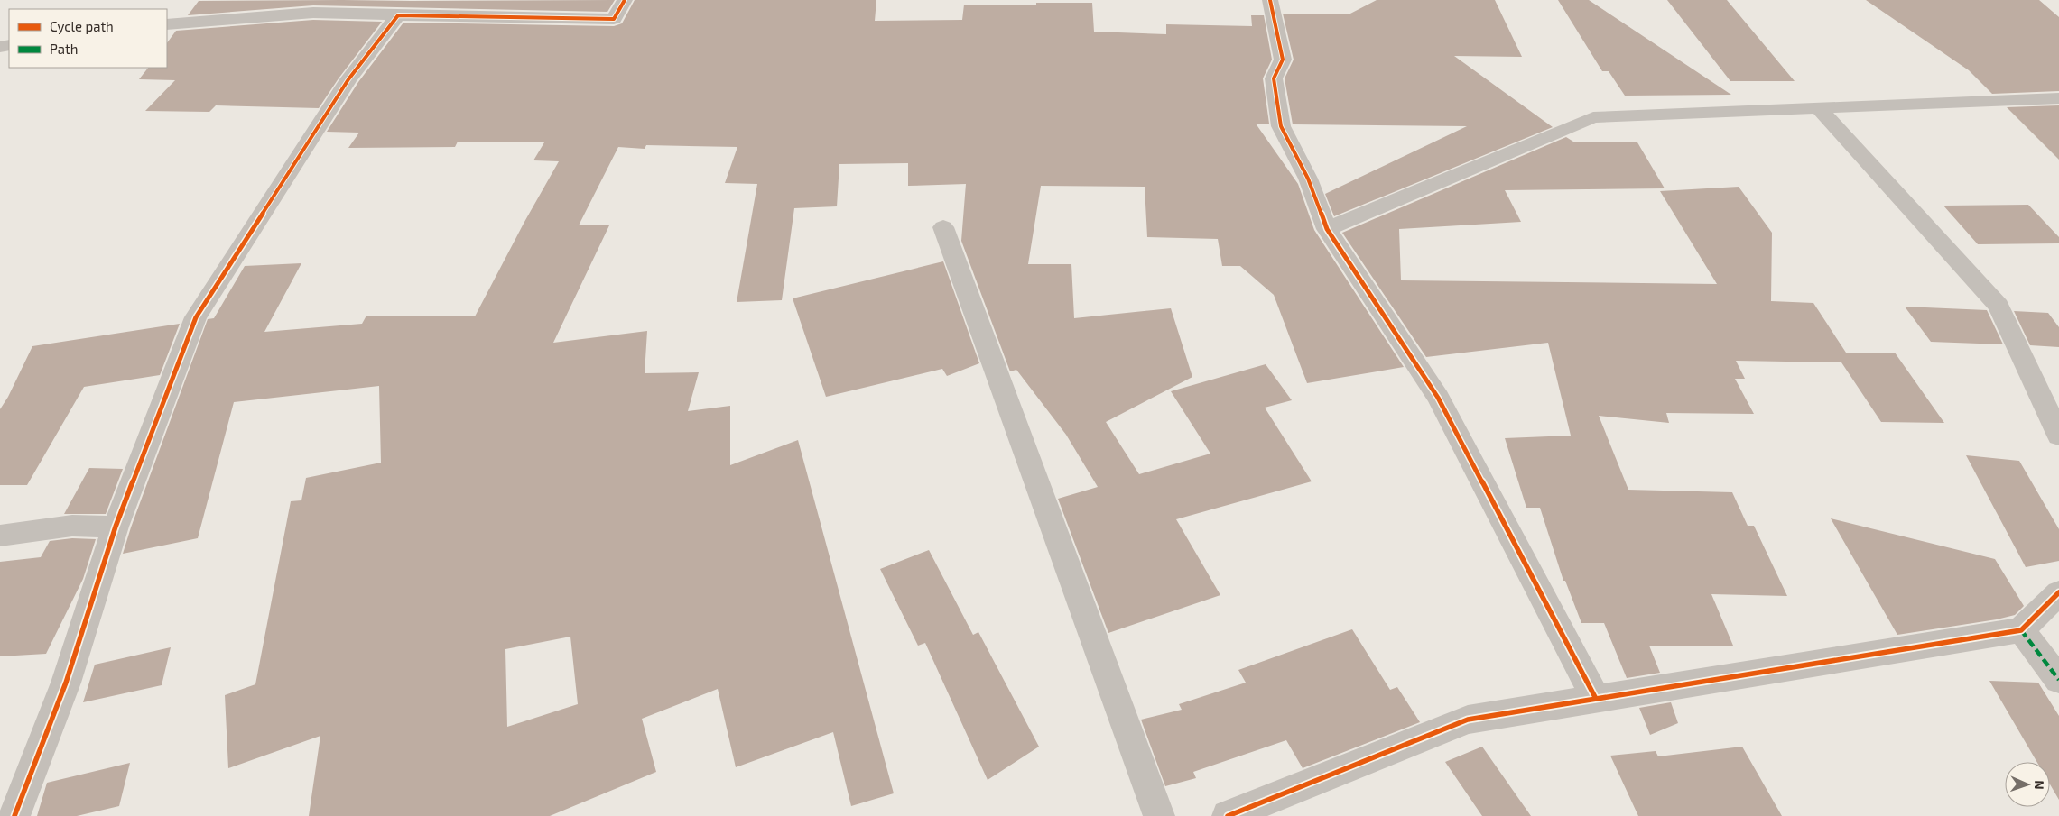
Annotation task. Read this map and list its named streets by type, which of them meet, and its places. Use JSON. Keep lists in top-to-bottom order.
{
  "legend": ["Cycle path", "Path"],
  "north": "right"
}
